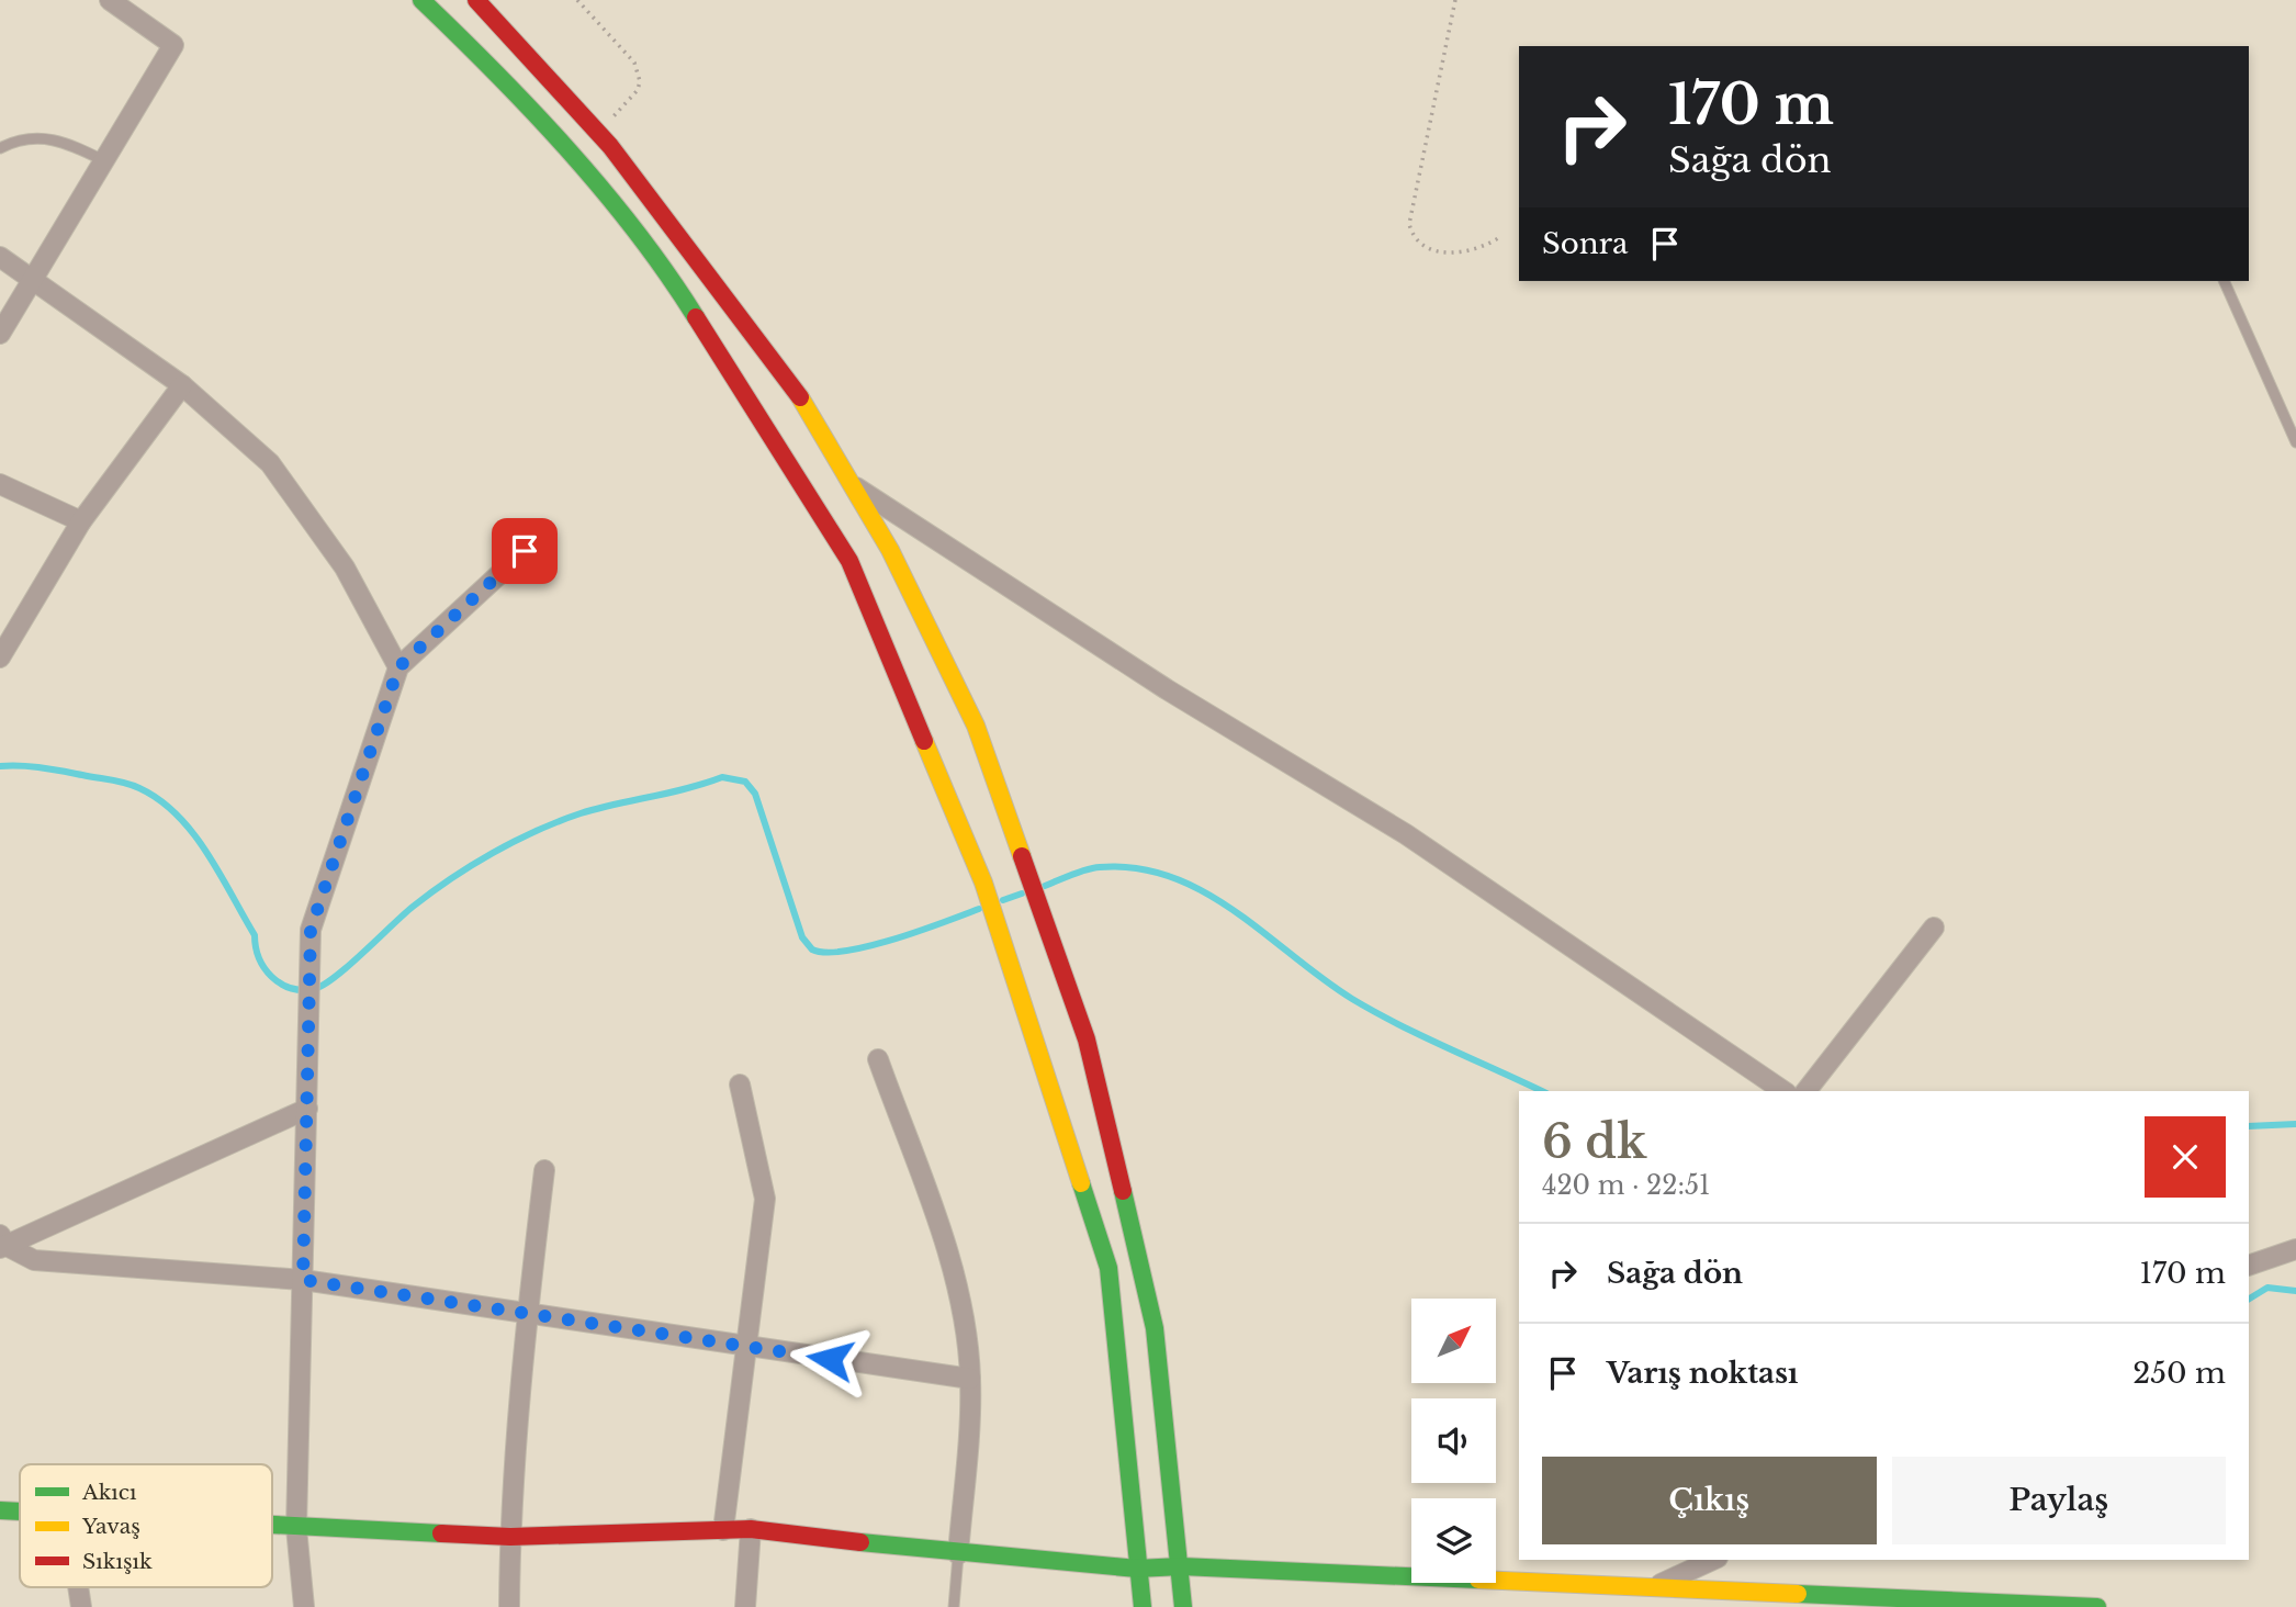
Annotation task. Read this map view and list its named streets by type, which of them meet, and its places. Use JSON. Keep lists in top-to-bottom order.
{
  "legend": ["Akıcı", "Yavaş", "Sıkışık"],
  "north": "top right",
  "page": {
    "turn": ["170 m", "Sağa dön"],
    "then": "Sonra",
    "heading": ["6 dk", "420 m · 22:51"],
    "list": [
      {
        "name": "Sağa dön",
        "value": "170 m"
      },
      {
        "name": "Varış noktası",
        "value": "250 m"
      }
    ],
    "buttons": ["Çıkış", "Paylaş"]
  }
}
